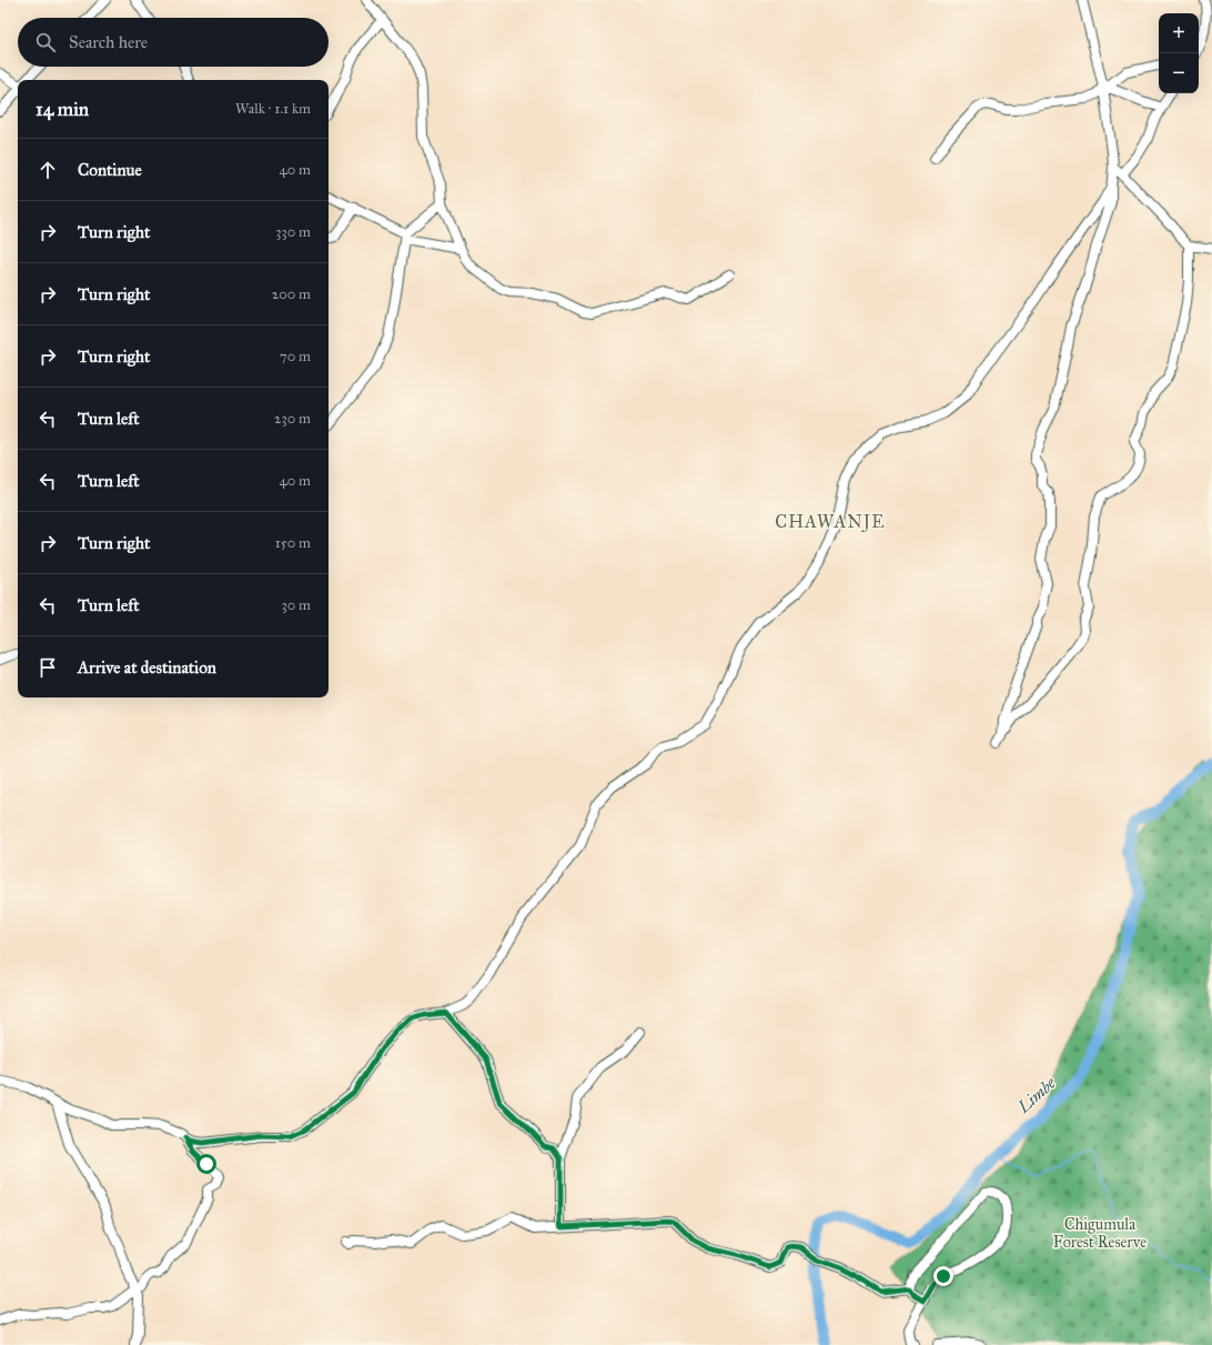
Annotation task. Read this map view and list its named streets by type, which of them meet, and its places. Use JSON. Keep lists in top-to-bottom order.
{
  "districts": ["CHAWANJE"],
  "water": ["Limbe"],
  "parks": ["Chigumula Forest Reserve"],
  "page": {
    "map_buttons": ["+", "−"],
    "search": "Search here",
    "heading": ["14 min", "Walk · 1.1 km"],
    "list": [
      ["Continue", "40 m"],
      ["Turn right", "330 m"],
      ["Turn right", "200 m"],
      ["Turn right", "70 m"],
      ["Turn left", "230 m"],
      ["Turn left", "40 m"],
      ["Turn right", "150 m"],
      ["Turn left", "30 m"],
      "Arrive at destination"
    ]
  }
}
